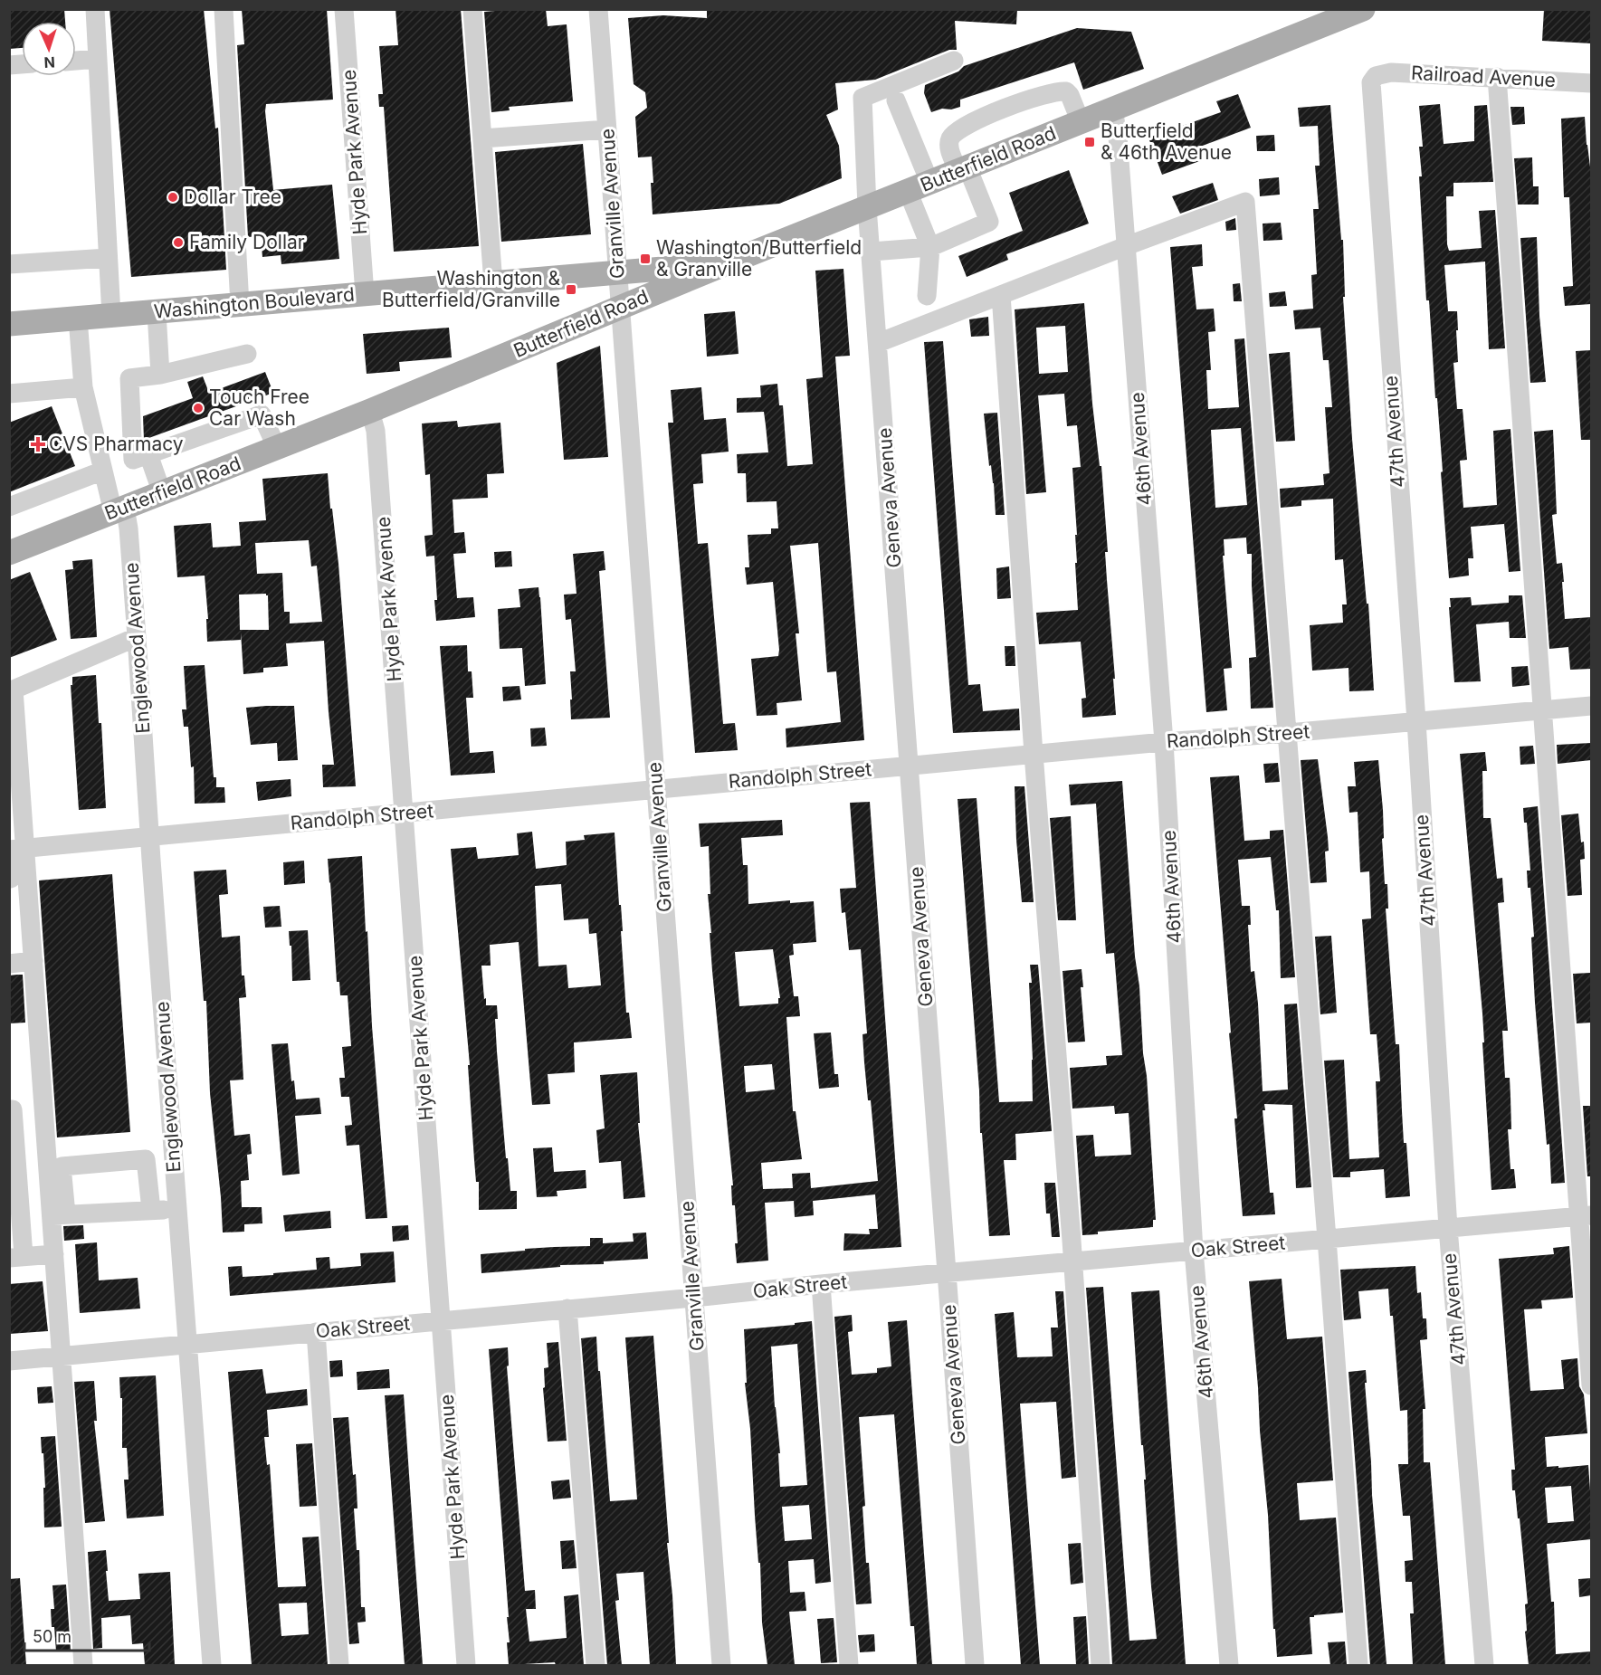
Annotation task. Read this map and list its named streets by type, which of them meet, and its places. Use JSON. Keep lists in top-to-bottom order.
{
  "streets": {
    "main road": ["Butterfield Road", "Washington Boulevard"],
    "street": [
      "Railroad Avenue",
      "Hyde Park Avenue",
      "Granville Avenue",
      "47th Avenue",
      "46th Avenue",
      "Geneva Avenue",
      "Englewood Avenue",
      "Randolph Street",
      "Oak Street"
    ]
  },
  "crossings": [
    ["Railroad Avenue", "47th Avenue"],
    ["Hyde Park Avenue", "Butterfield Road"],
    ["Hyde Park Avenue", "Washington Boulevard"],
    ["Hyde Park Avenue", "Randolph Street"],
    ["Hyde Park Avenue", "Oak Street"],
    ["Butterfield Road", "Granville Avenue"],
    ["Butterfield Road", "Washington Boulevard"],
    ["Butterfield Road", "46th Avenue"],
    ["Butterfield Road", "Geneva Avenue"],
    ["Butterfield Road", "Englewood Avenue"],
    ["Granville Avenue", "Washington Boulevard"],
    ["Granville Avenue", "Randolph Street"],
    ["Granville Avenue", "Oak Street"],
    ["Washington Boulevard", "Englewood Avenue"],
    ["47th Avenue", "Randolph Street"],
    ["47th Avenue", "Oak Street"],
    ["46th Avenue", "Randolph Street"],
    ["46th Avenue", "Oak Street"],
    ["Geneva Avenue", "Randolph Street"],
    ["Geneva Avenue", "Oak Street"],
    ["Englewood Avenue", "Randolph Street"],
    ["Englewood Avenue", "Oak Street"]
  ],
  "places": {
    "transit": ["Butterfield & 46th Avenue", "Washington/Butterfield & Granville", "Washington & Butterfield/Granville"],
    "other": ["Dollar Tree", "Family Dollar", "Touch Free Car Wash"],
    "health": ["CVS Pharmacy"]
  },
  "scale_bar": "50 m",
  "north": "bottom"
}
